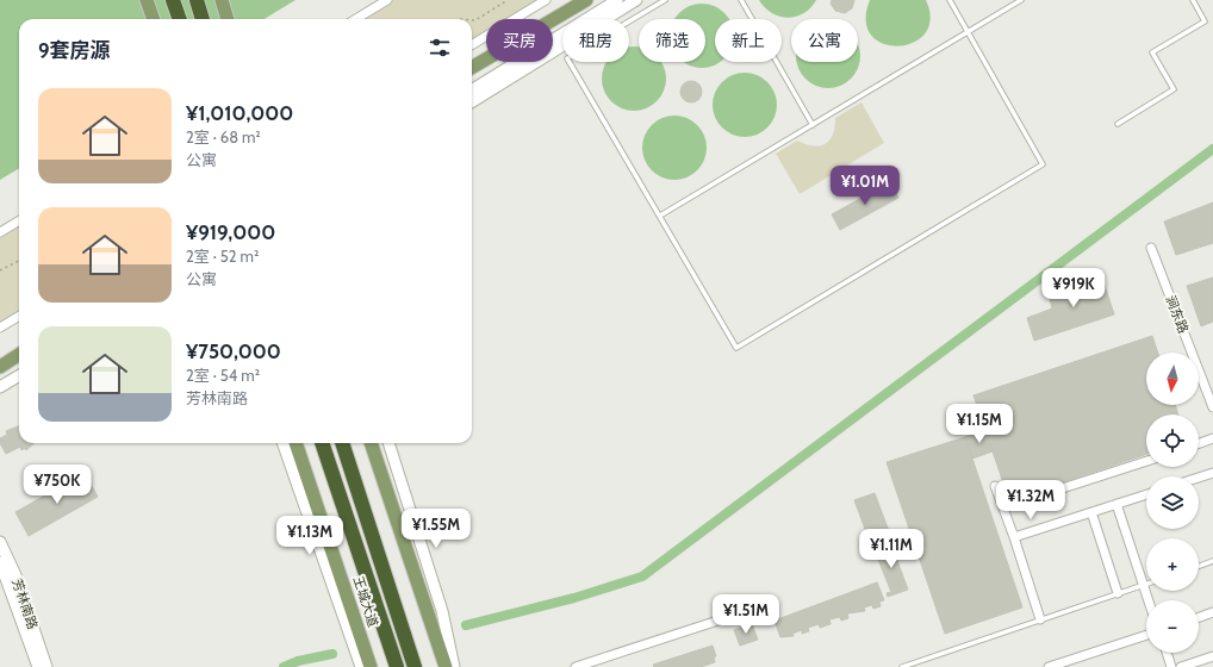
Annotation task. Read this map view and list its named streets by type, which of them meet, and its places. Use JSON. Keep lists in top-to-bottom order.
{
  "streets": {
    "highway": ["王城大道"],
    "main road": ["芳林南路"],
    "street": ["涧东路"]
  },
  "north": "bottom",
  "page": {
    "chip": [
      "买房",
      "租房",
      "筛选",
      "新上",
      "公寓"
    ],
    "heading": "9套房源",
    "list": [
      {
        "name": "¥1,010,000",
        "note": "2室 · 68 m² · 公寓"
      },
      {
        "name": "¥919,000",
        "note": "2室 · 52 m² · 公寓"
      },
      {
        "name": "¥750,000",
        "note": "2室 · 54 m² · 芳林南路"
      }
    ],
    "price": [
      "¥1.01M",
      "¥919K",
      "¥1.15M",
      "¥750K",
      "¥1.32M",
      "¥1.55M",
      "¥1.13M",
      "¥1.11M",
      "¥1.51M"
    ],
    "map_buttons": ["+", "−"]
  }
}
